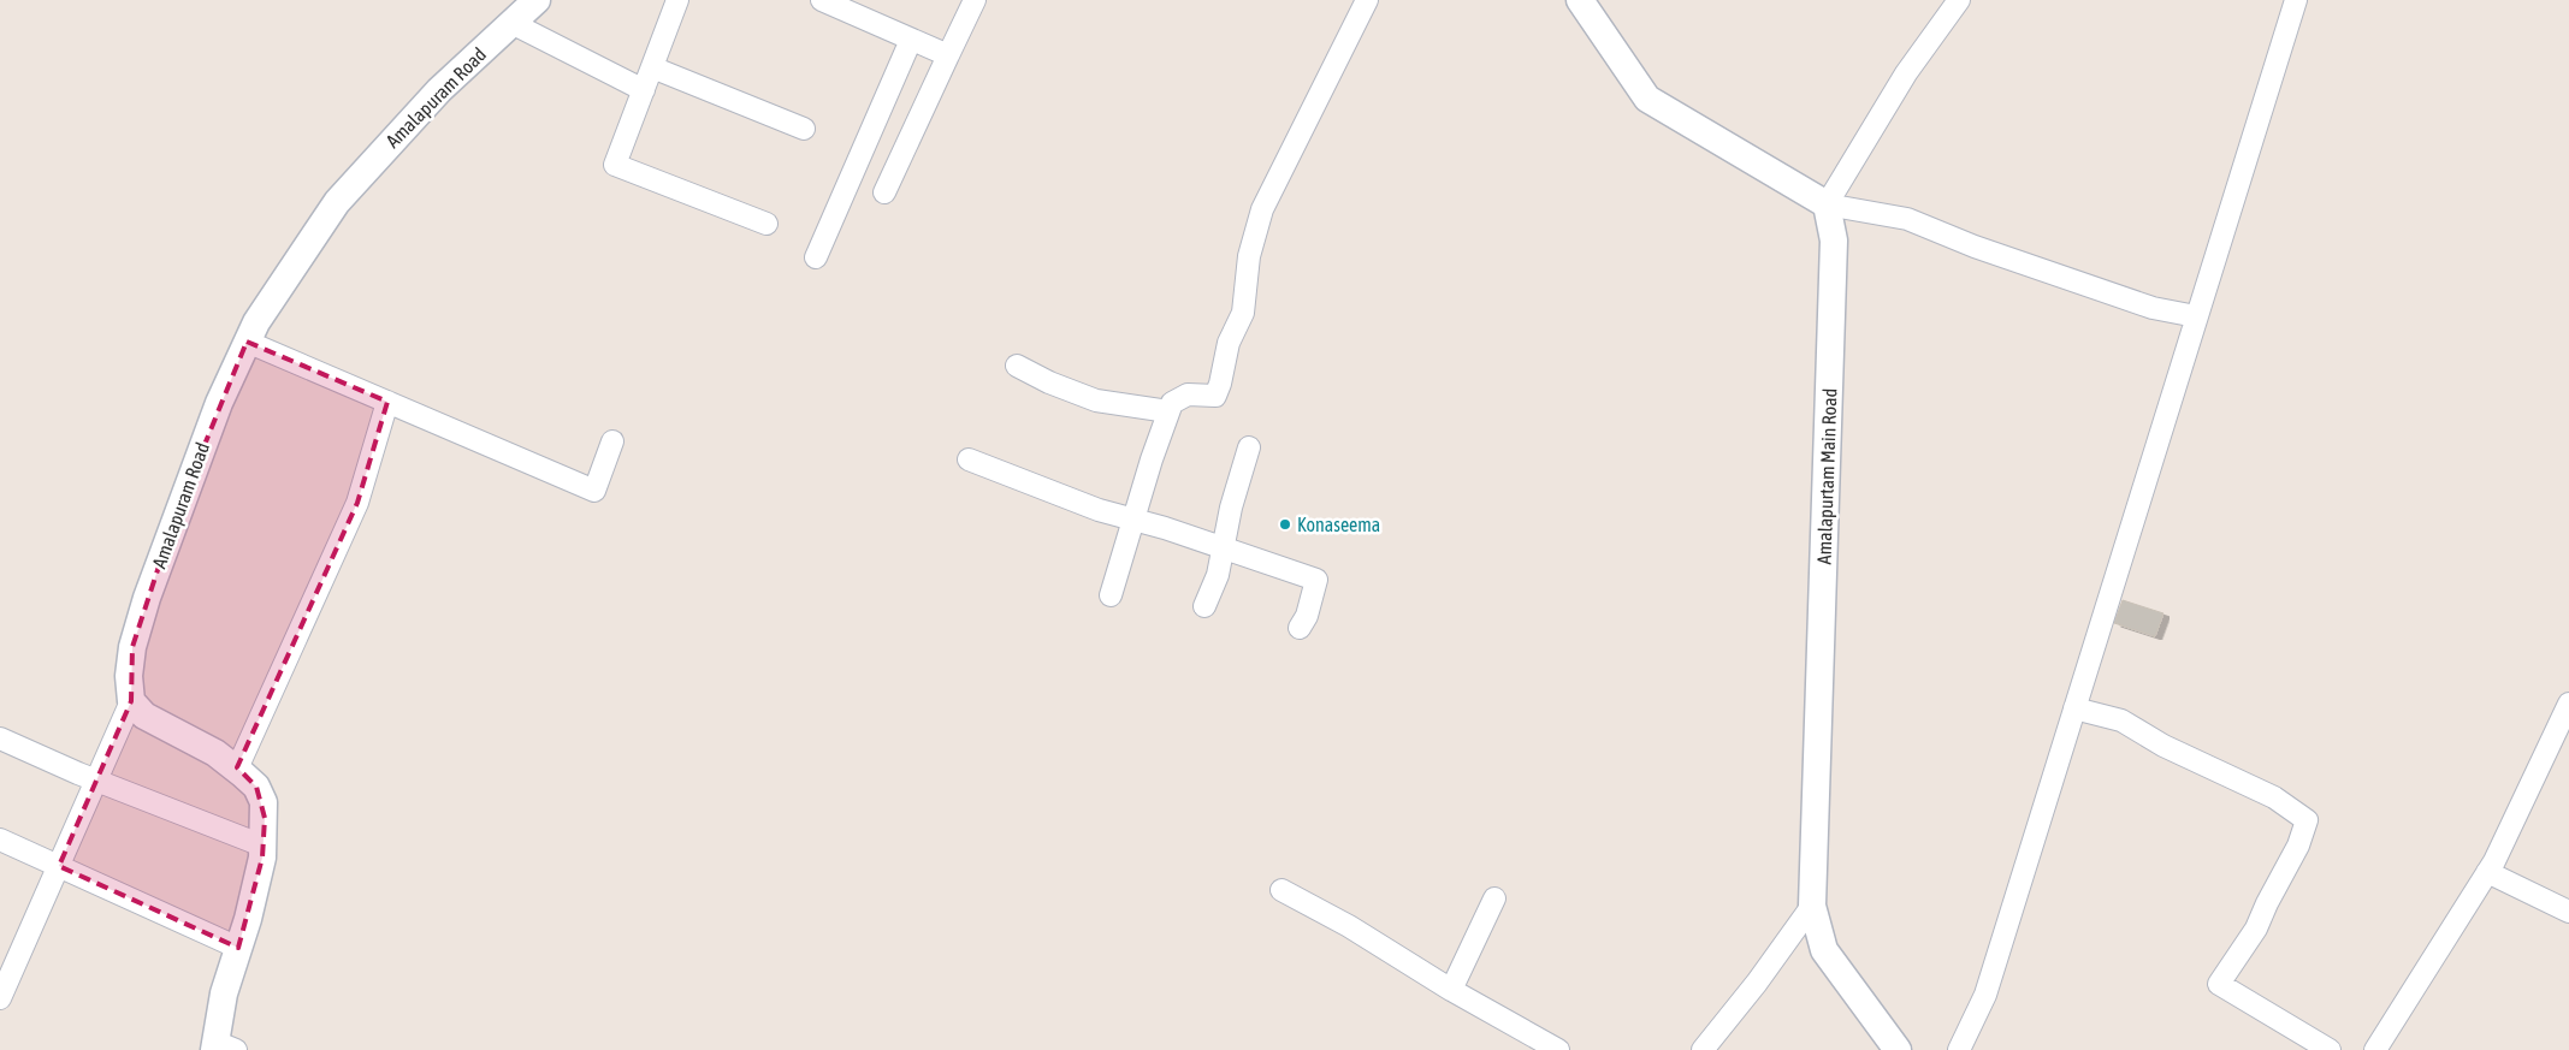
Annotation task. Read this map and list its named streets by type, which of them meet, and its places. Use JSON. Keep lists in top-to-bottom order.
{
  "streets": {
    "street": ["Amalapuram Road", "Amalapurtam Main Road"]
  },
  "places": ["Konaseema"]
}
